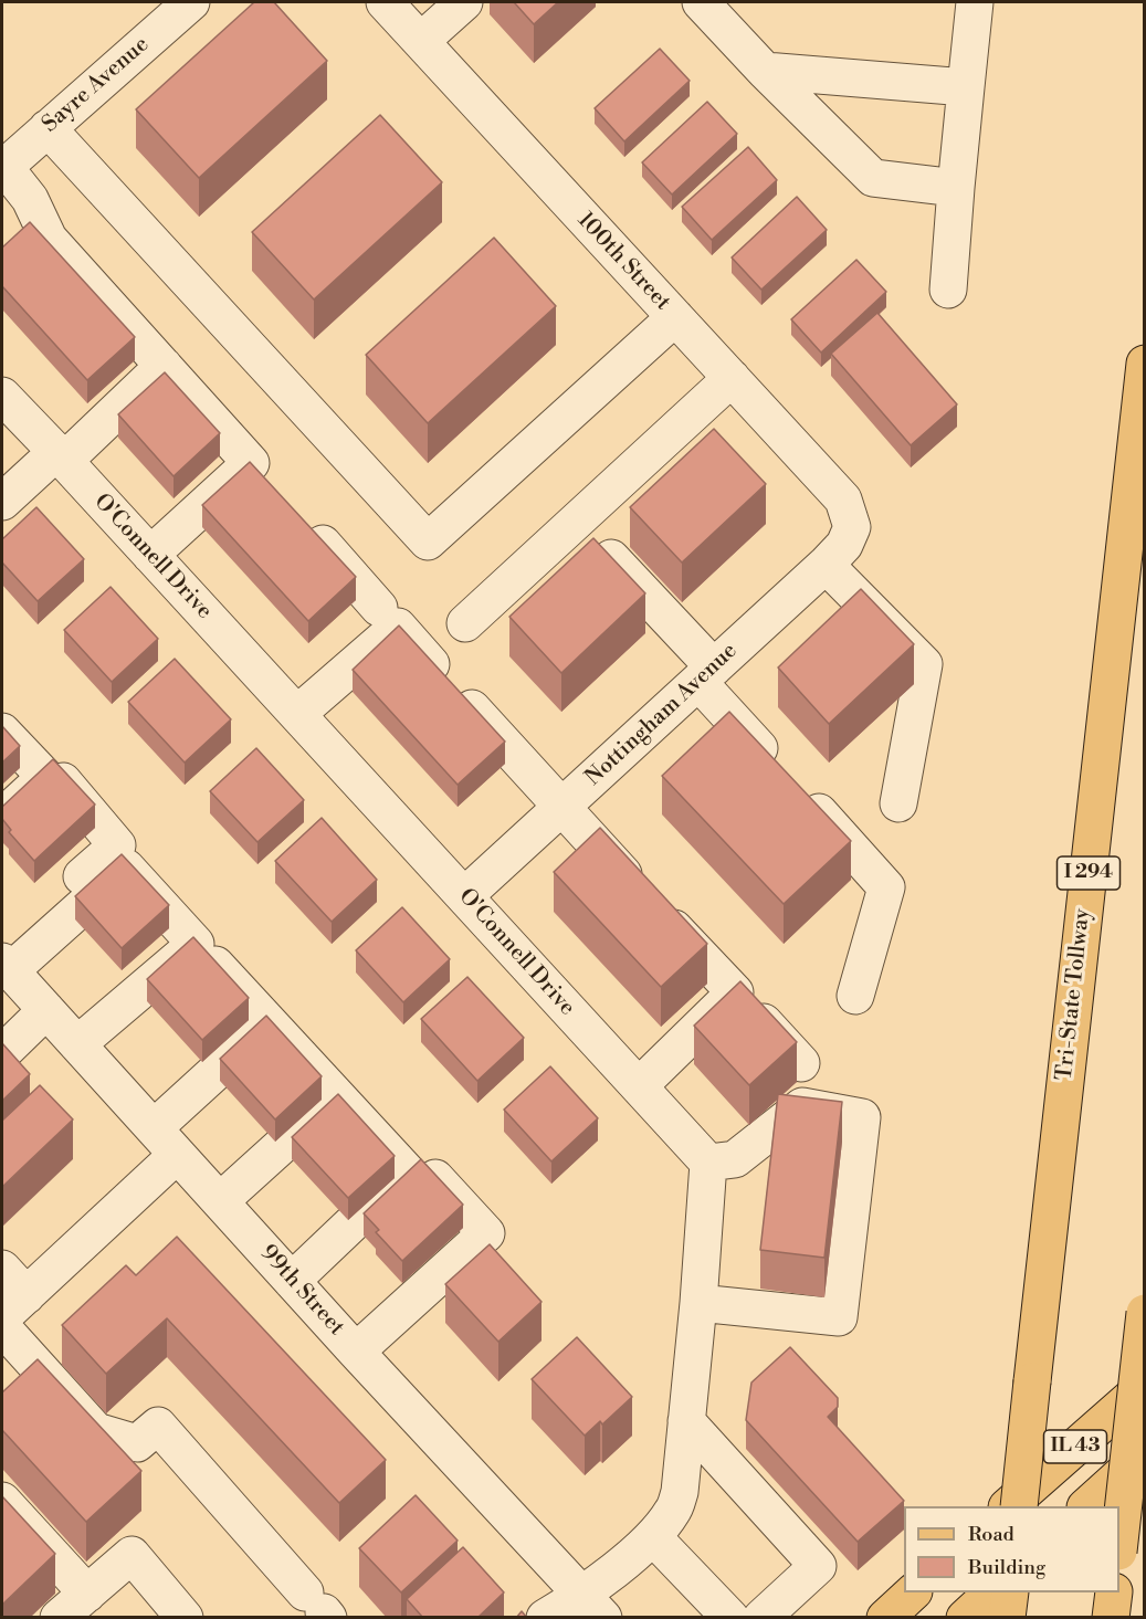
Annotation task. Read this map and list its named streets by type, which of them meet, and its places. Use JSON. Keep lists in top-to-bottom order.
{
  "streets": {
    "main road": ["I 294", "Tri-State Tollway", "IL 43"],
    "street": [
      "Sayre Avenue",
      "100th Street",
      "O'Connell Drive",
      "Nottingham Avenue",
      "99th Street"
    ]
  },
  "crossings": [
    ["100th Street", "Nottingham Avenue"],
    ["O'Connell Drive", "Nottingham Avenue"]
  ],
  "legend": ["Road", "Building"]
}
